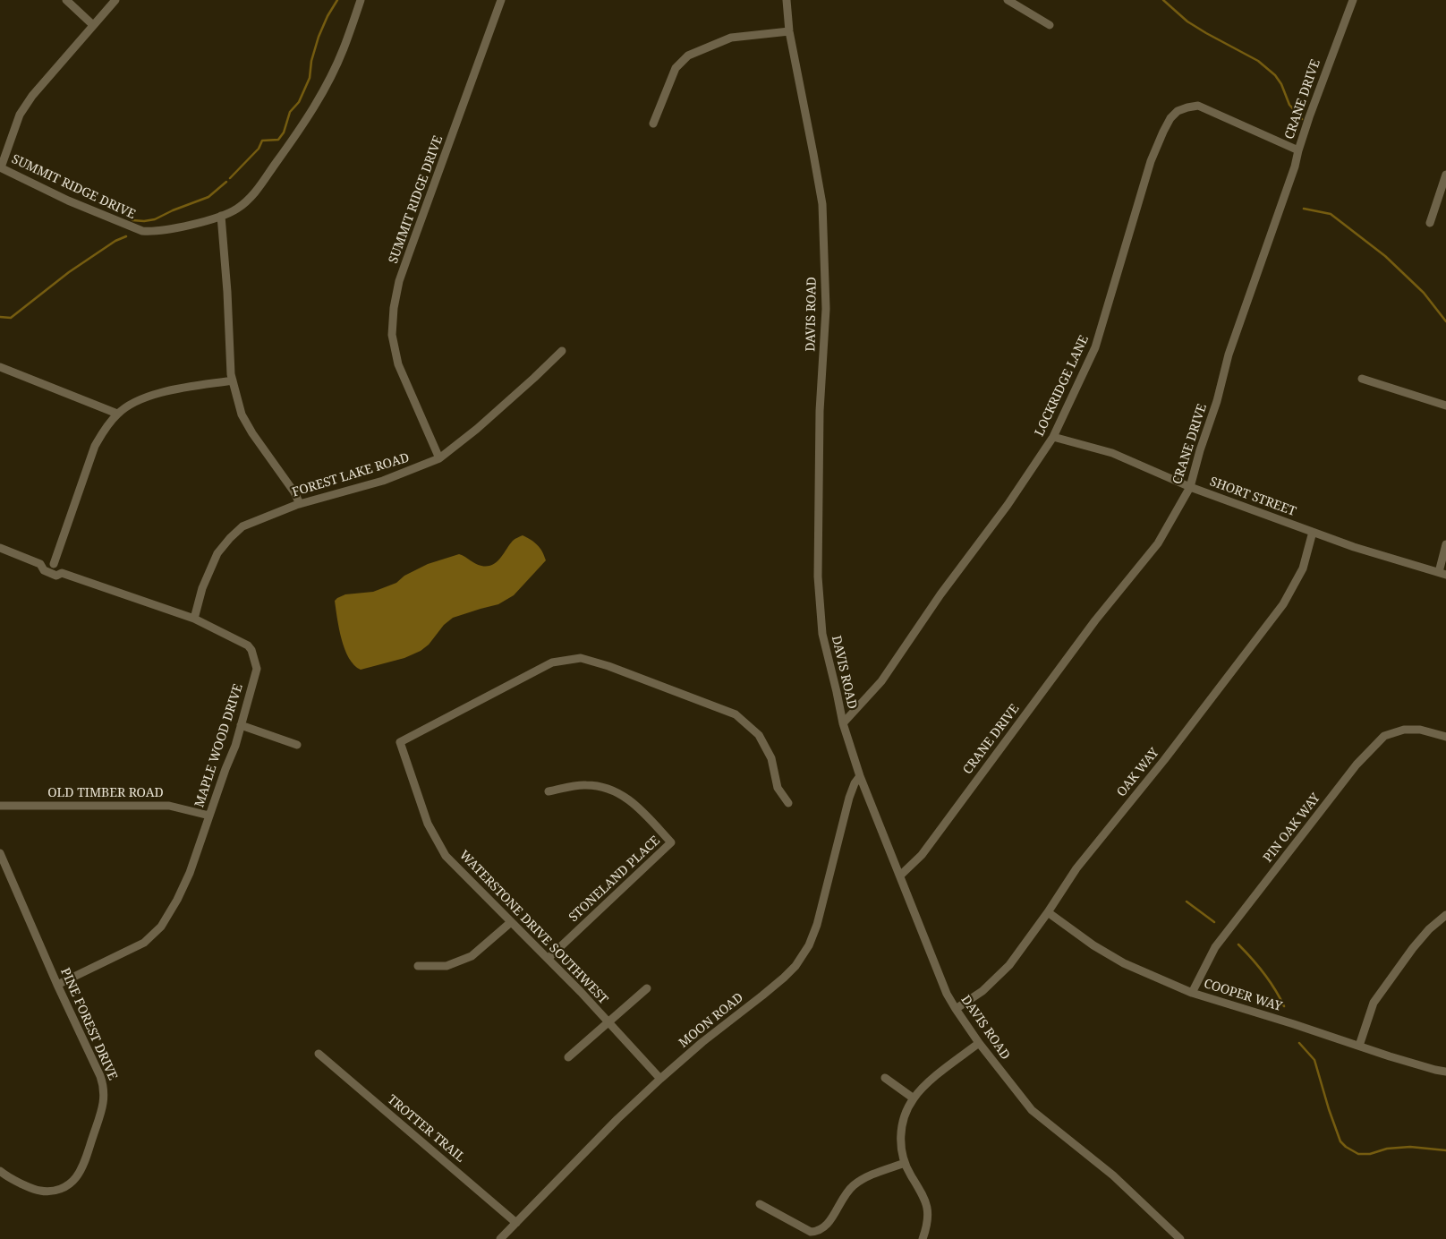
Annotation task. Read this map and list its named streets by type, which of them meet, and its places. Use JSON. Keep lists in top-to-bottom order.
{
  "streets": {
    "street": [
      "CRANE DRIVE",
      "SUMMIT RIDGE DRIVE",
      "DAVIS ROAD",
      "LOCKRIDGE LANE",
      "FOREST LAKE ROAD",
      "SHORT STREET",
      "MAPLE WOOD DRIVE",
      "OAK WAY",
      "OLD TIMBER ROAD",
      "PIN OAK WAY",
      "STONELAND PLACE",
      "WATERSTONE DRIVE SOUTHWEST",
      "COOPER WAY",
      "MOON ROAD",
      "PINE FOREST DRIVE",
      "TROTTER TRAIL"
    ]
  },
  "crossings": [
    ["CRANE DRIVE", "DAVIS ROAD"],
    ["CRANE DRIVE", "LOCKRIDGE LANE"],
    ["CRANE DRIVE", "SHORT STREET"],
    ["SUMMIT RIDGE DRIVE", "FOREST LAKE ROAD"],
    ["DAVIS ROAD", "LOCKRIDGE LANE"],
    ["DAVIS ROAD", "OAK WAY"],
    ["DAVIS ROAD", "MOON ROAD"],
    ["LOCKRIDGE LANE", "SHORT STREET"],
    ["FOREST LAKE ROAD", "MAPLE WOOD DRIVE"],
    ["SHORT STREET", "OAK WAY"],
    ["MAPLE WOOD DRIVE", "OLD TIMBER ROAD"],
    ["MAPLE WOOD DRIVE", "PINE FOREST DRIVE"],
    ["OAK WAY", "COOPER WAY"],
    ["PIN OAK WAY", "COOPER WAY"],
    ["STONELAND PLACE", "WATERSTONE DRIVE SOUTHWEST"],
    ["WATERSTONE DRIVE SOUTHWEST", "MOON ROAD"],
    ["MOON ROAD", "TROTTER TRAIL"]
  ]
}
